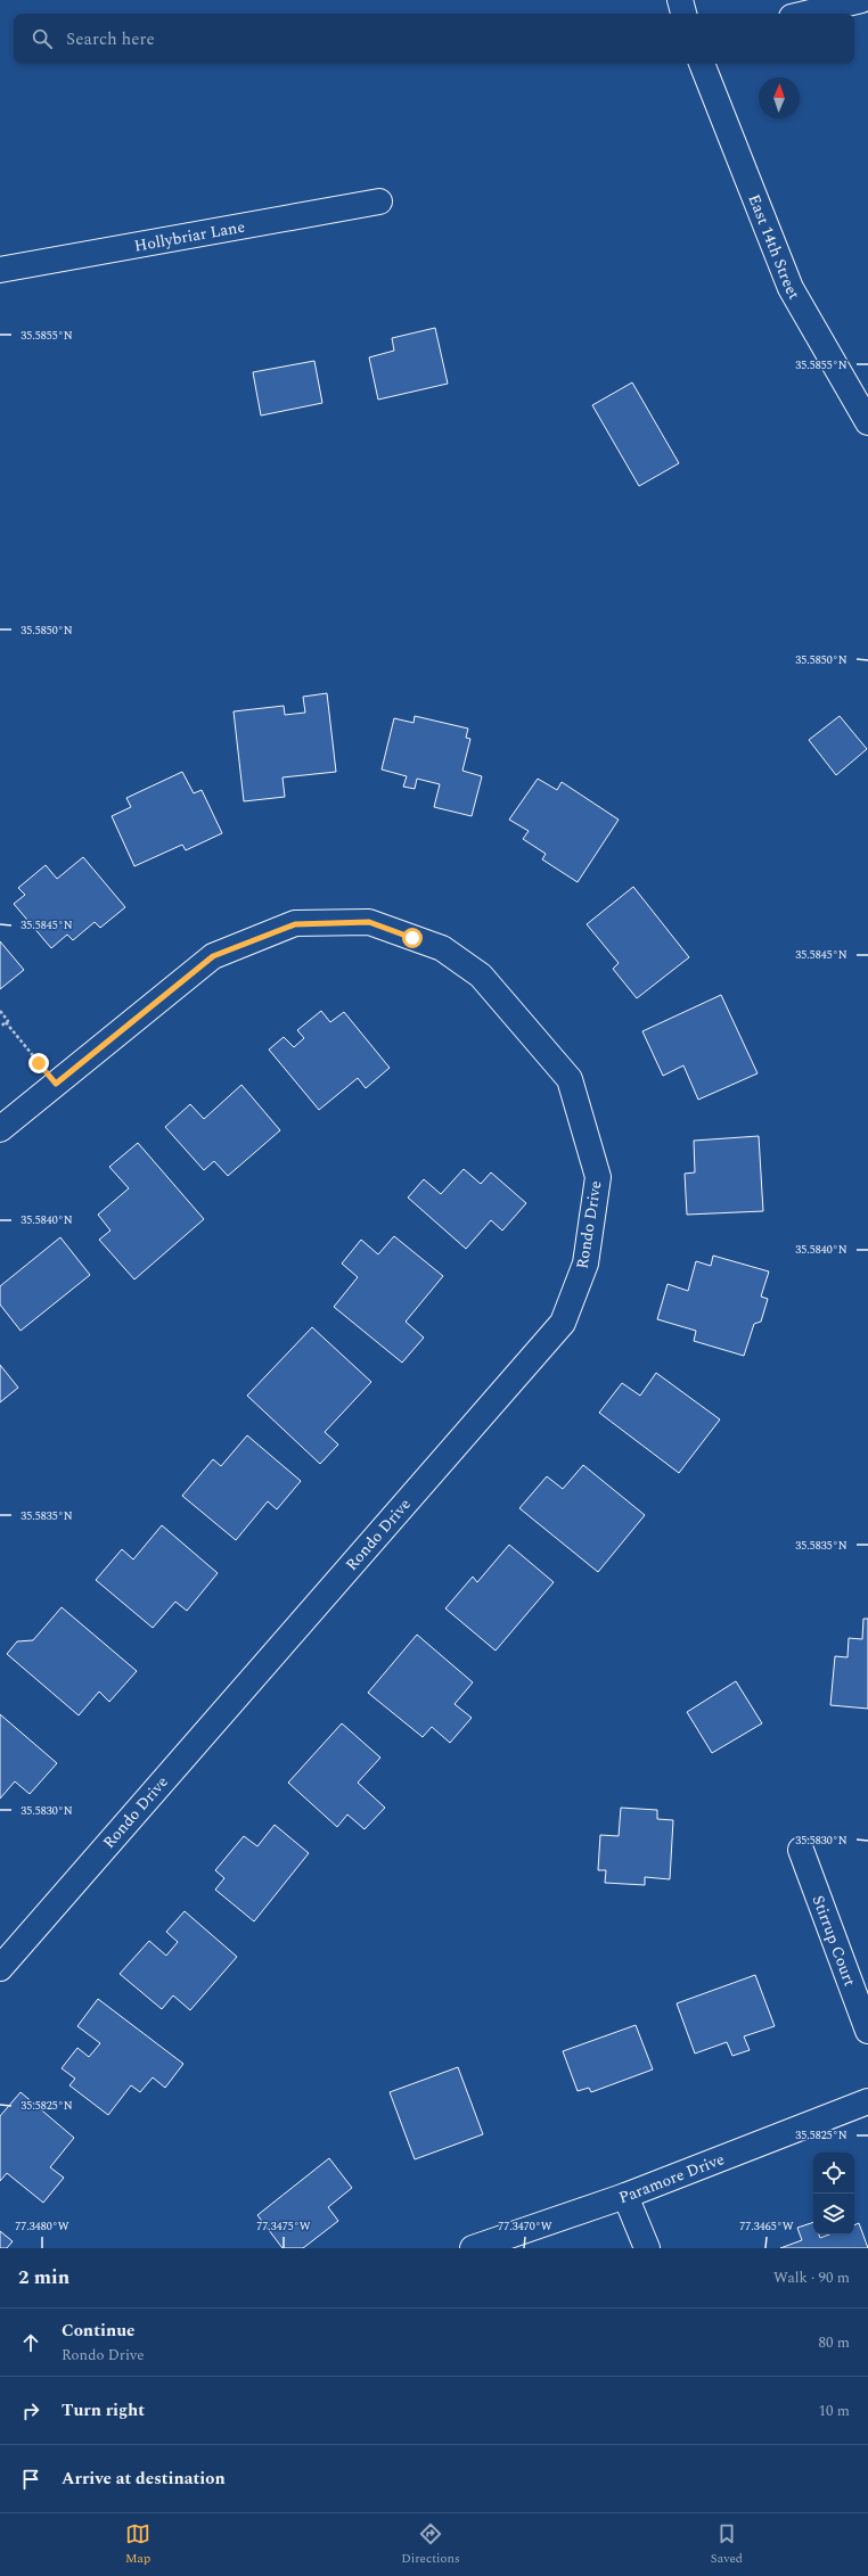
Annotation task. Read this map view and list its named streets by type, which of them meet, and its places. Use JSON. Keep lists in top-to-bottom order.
{
  "streets": {
    "street": [
      "Hollybriar Lane",
      "East 14th Street",
      "Rondo Drive",
      "Stirrup Court",
      "Paramore Drive"
    ]
  },
  "north": "top",
  "page": {
    "search": "Search here",
    "heading": ["2 min", "Walk · 90 m"],
    "list": [
      ["Continue", "Rondo Drive", "80 m"],
      ["Turn right", "10 m"],
      "Arrive at destination"
    ],
    "nav": ["Map", "Directions", "Saved"]
  },
  "coordinates": [
    "35.5855°N",
    "35.5850°N",
    "35.5845°N",
    "35.5840°N",
    "35.5835°N",
    "35.5830°N",
    "35.5825°N",
    "77.3480°W",
    "77.3475°W",
    "77.3470°W",
    "77.3465°W"
  ]
}
